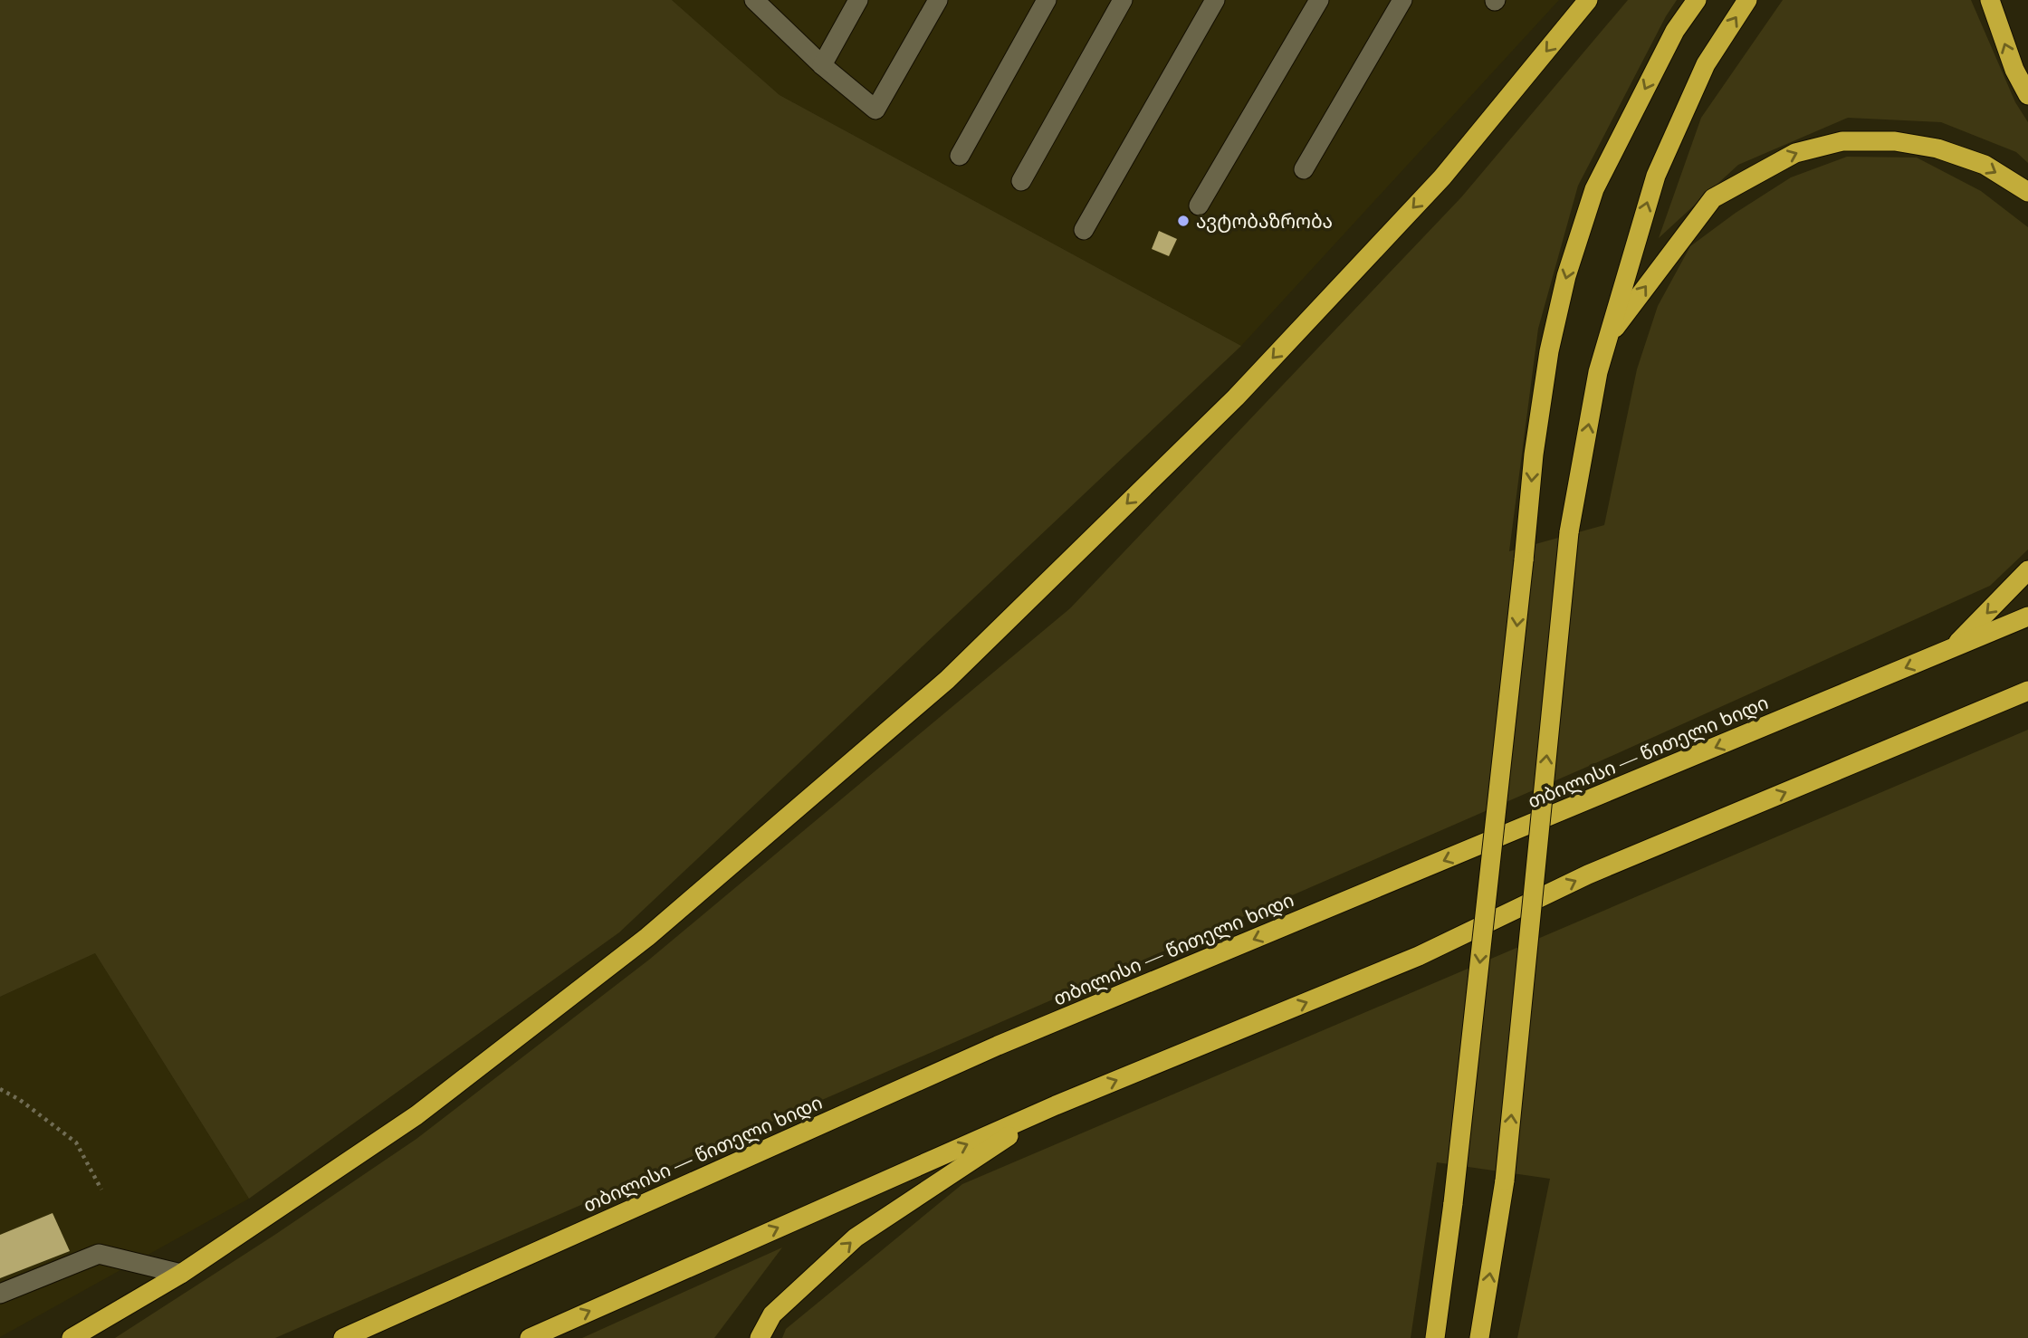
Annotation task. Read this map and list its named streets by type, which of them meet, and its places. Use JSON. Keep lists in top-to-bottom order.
{
  "streets": {
    "highway": ["თბილისი — წითელი ხიდი"]
  },
  "places": ["ავტობაზრობა"]
}
